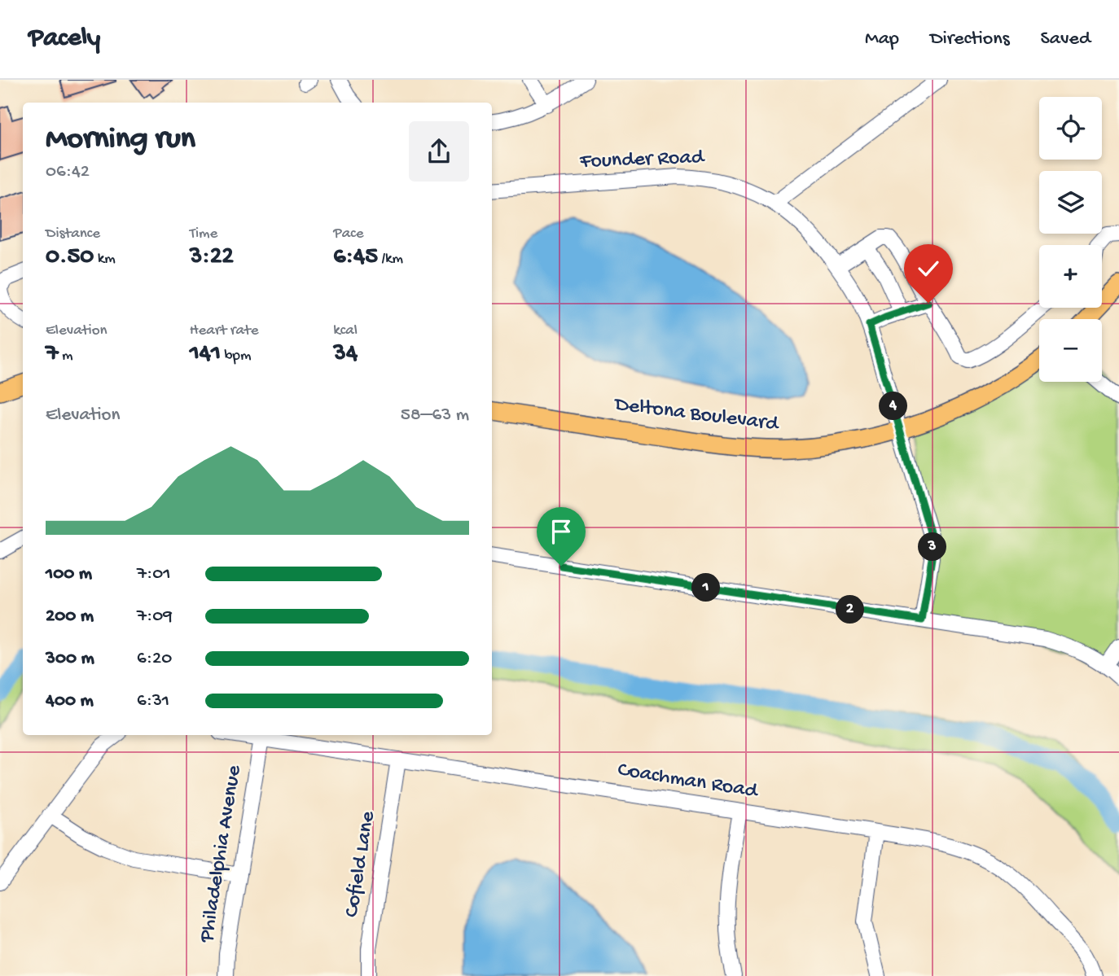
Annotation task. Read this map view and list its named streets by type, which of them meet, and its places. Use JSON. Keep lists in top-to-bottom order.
{
  "streets": {
    "main road": ["Deltona Boulevard"],
    "street": [
      "Founder Road",
      "Coachman Road",
      "Philadelphia Avenue",
      "Cofield Lane"
    ]
  },
  "crossings": [
    ["Founder Road", "Deltona Boulevard"],
    ["Coachman Road", "Philadelphia Avenue"],
    ["Coachman Road", "Cofield Lane"]
  ],
  "page": {
    "header": "Pacely",
    "nav": ["Map", "Directions", "Saved"],
    "map_buttons": ["+", "−"],
    "heading": ["Morning run", "06:42"],
    "stats": [
      ["Distance", "0.50 km"],
      ["Time", "3:22"],
      ["Pace", "6:45 /km"],
      ["Elevation", "7 m"],
      ["Heart rate", "141 bpm"],
      ["kcal", "34"]
    ],
    "pins": [
      "4",
      "3",
      "1",
      "2"
    ],
    "chart": ["Elevation", "58–63 m"],
    "list": [
      {
        "name": "100 m",
        "note": "7:01"
      },
      {
        "name": "200 m",
        "note": "7:09"
      },
      {
        "name": "300 m",
        "note": "6:20"
      },
      {
        "name": "400 m",
        "note": "6:31"
      }
    ]
  }
}
